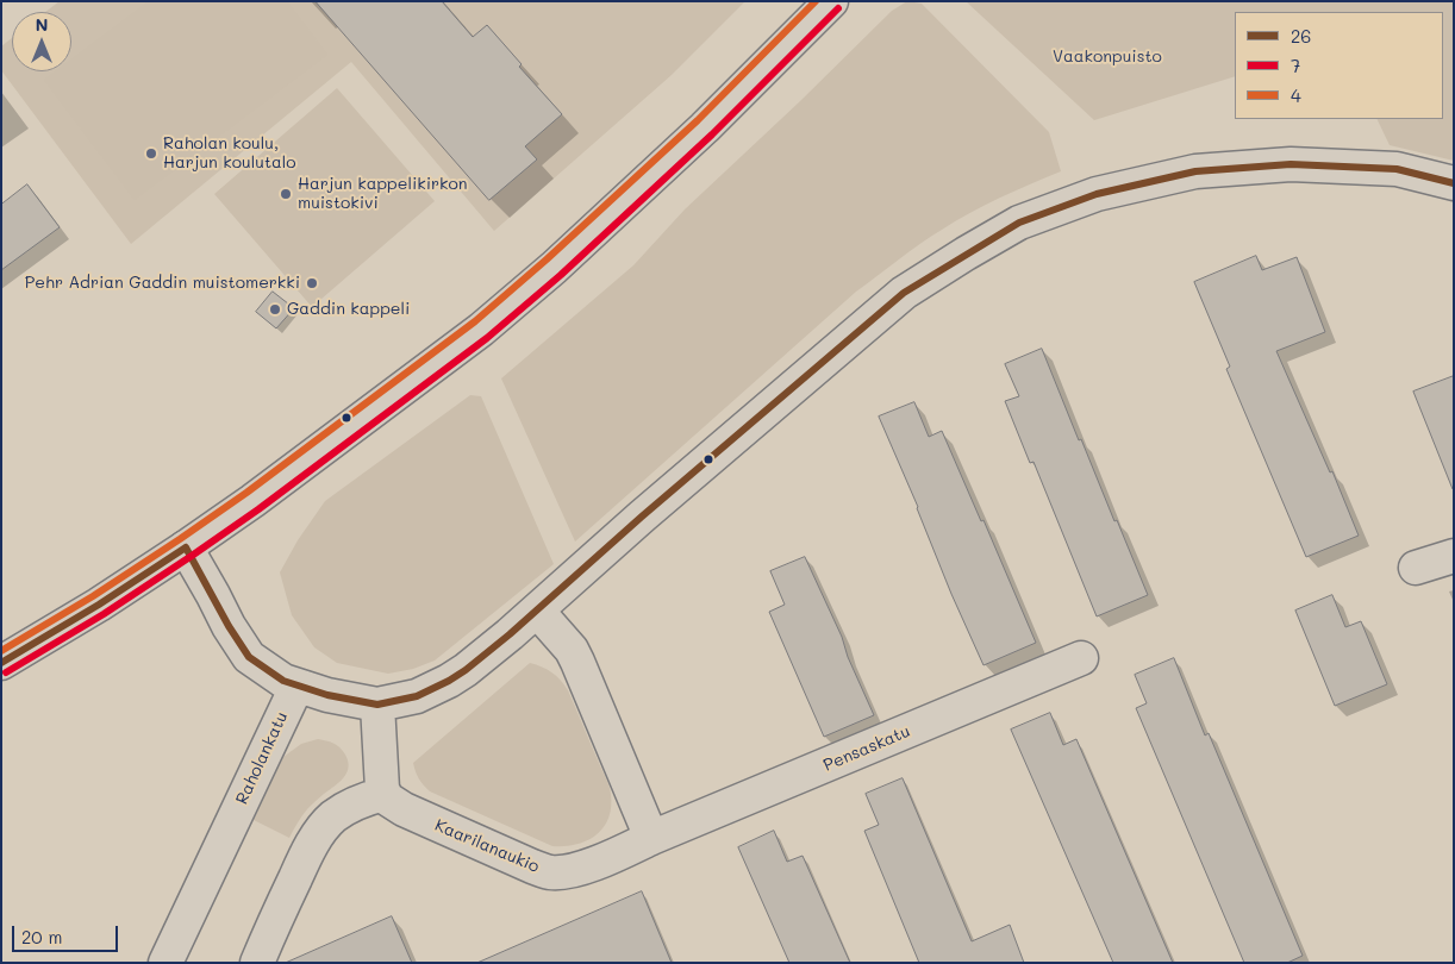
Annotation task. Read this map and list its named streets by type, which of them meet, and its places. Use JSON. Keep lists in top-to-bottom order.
{
  "streets": {
    "street": ["Pensaskatu", "Raholankatu", "Kaarilanaukio"]
  },
  "crossings": [
    ["Pensaskatu", "Kaarilanaukio"]
  ],
  "parks": ["Vaakonpuisto"],
  "places": [
    "Raholan koulu, Harjun koulutalo",
    "Harjun kappelikirkon muistokivi",
    "Pehr Adrian Gaddin muistomerkki",
    "Gaddin kappeli"
  ],
  "lines": ["transit line 4", "transit line 7", "transit line 26"],
  "legend": ["26", "7", "4"],
  "scale_bar": "20 m",
  "north": "top"
}
